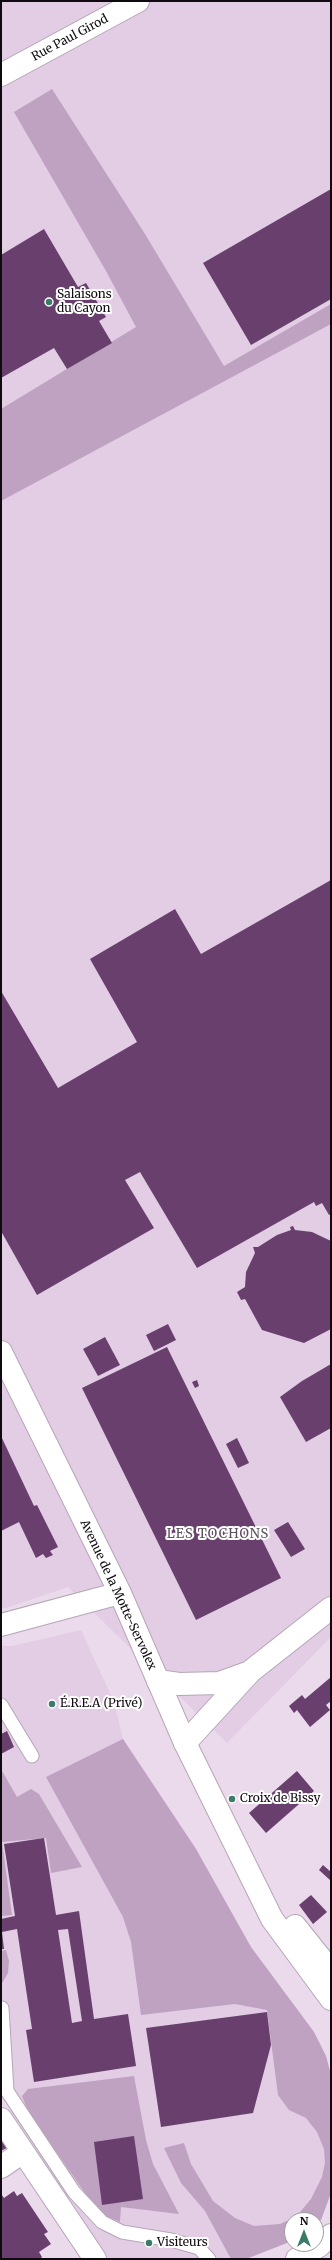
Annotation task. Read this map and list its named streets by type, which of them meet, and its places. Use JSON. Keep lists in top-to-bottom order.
{
  "streets": {
    "main road": ["Rue Paul Girod", "Avenue de la Motte-Servolex"]
  },
  "districts": ["LES TOCHONS"],
  "places": [
    "Salaisons du Cayon",
    "É.R.E.A (Privé)",
    "Croix de Bissy",
    "Visiteurs"
  ],
  "north": "top"
}
